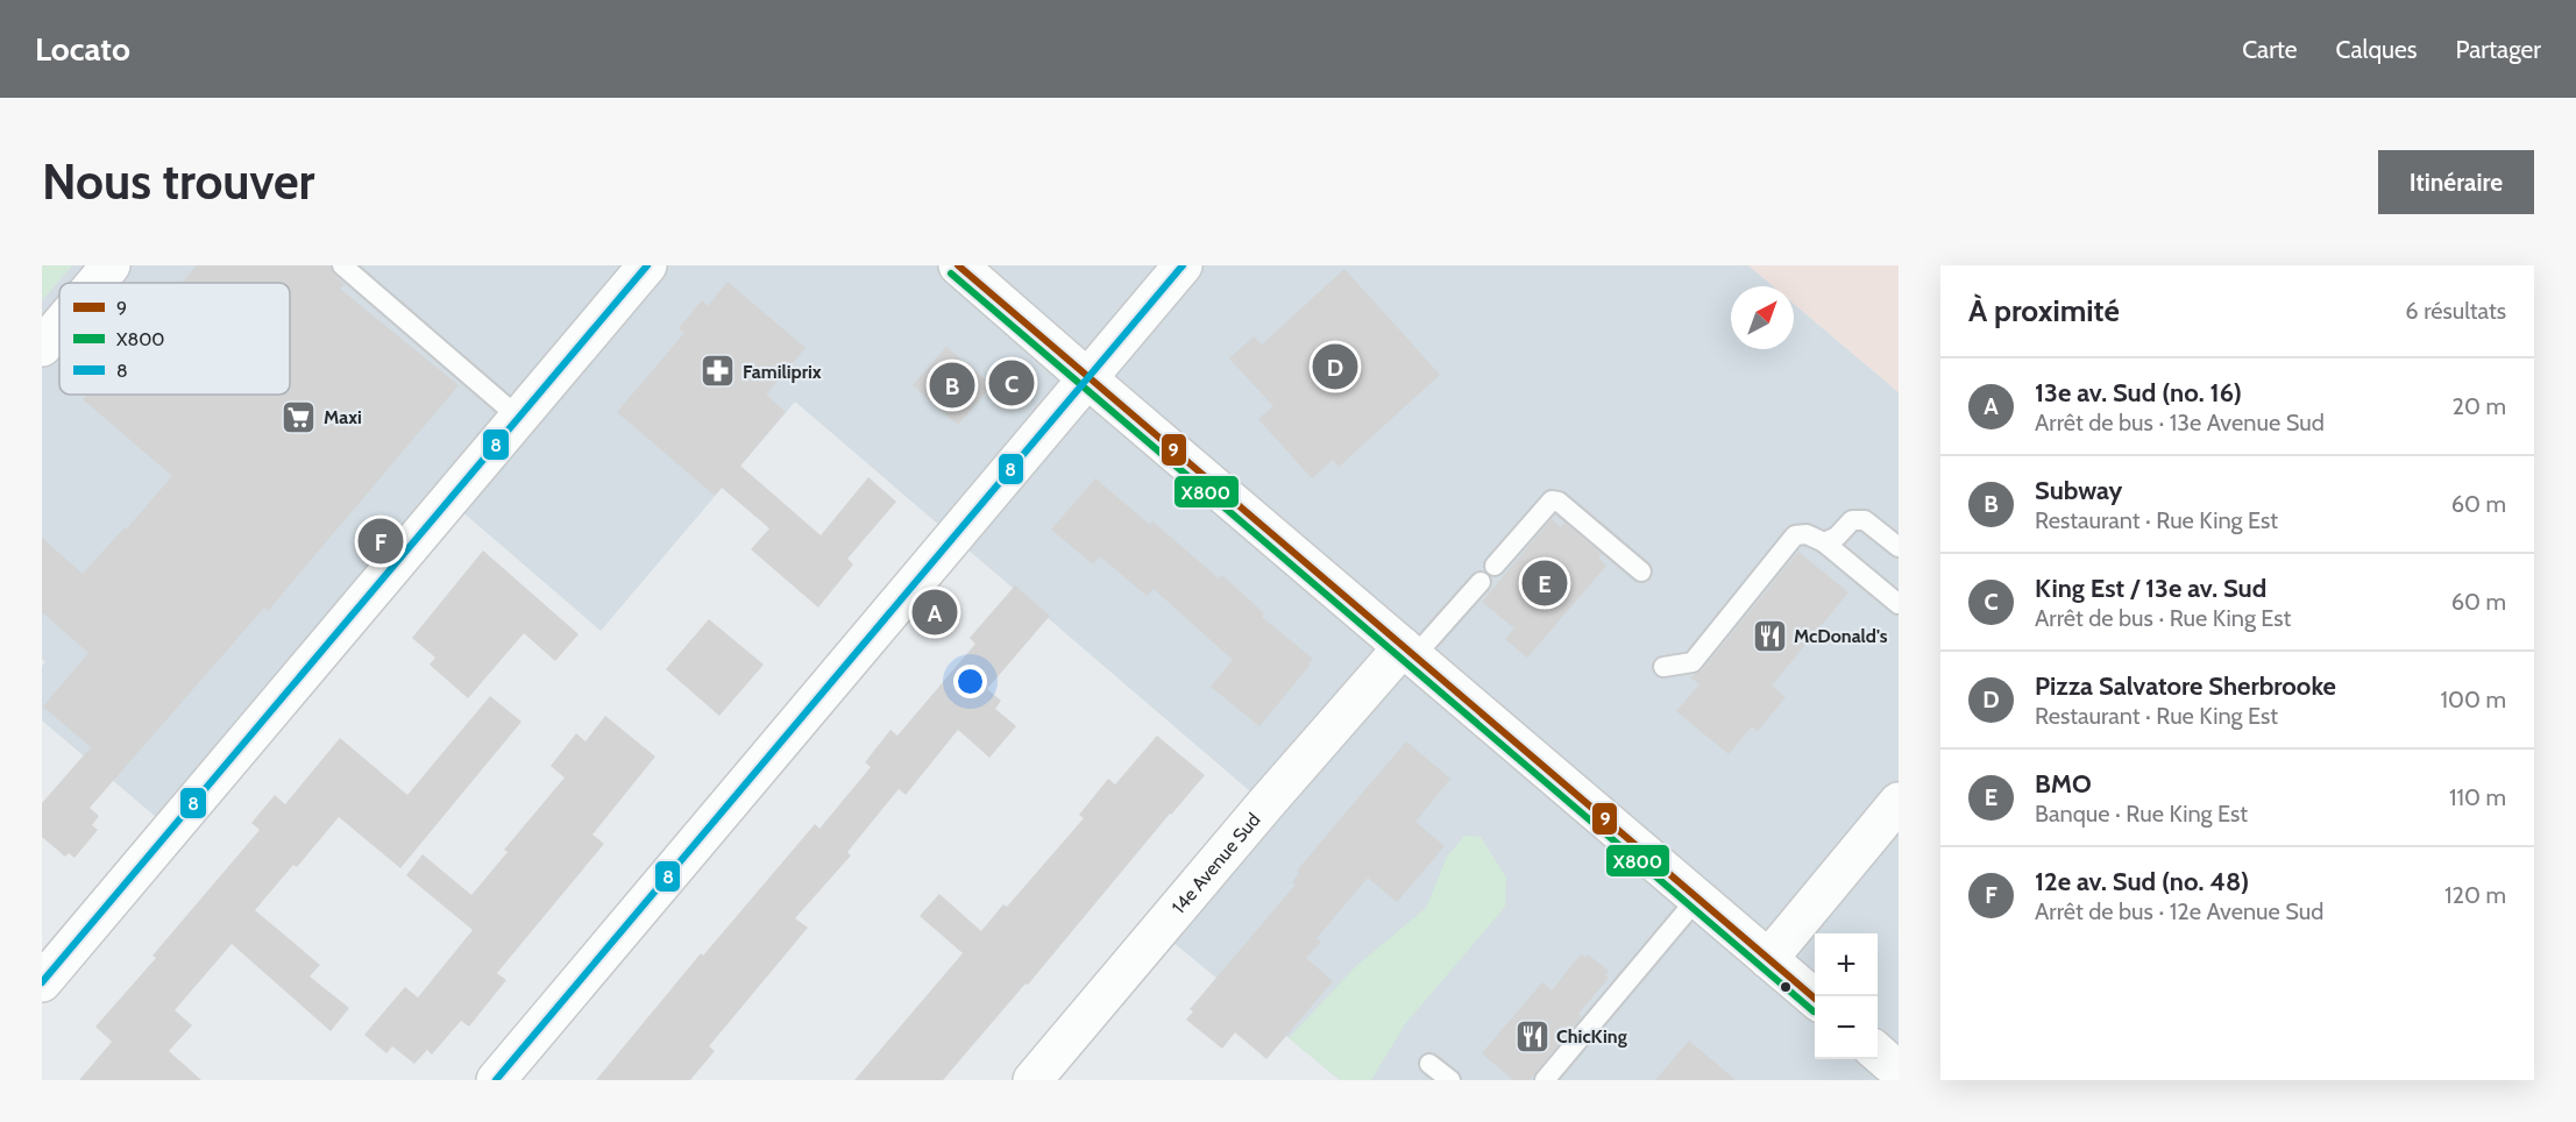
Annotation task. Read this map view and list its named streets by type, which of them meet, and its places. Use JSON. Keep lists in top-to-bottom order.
{
  "streets": {
    "main road": ["14e Avenue Sud"]
  },
  "places": {
    "pharmacy": ["Familiprix"],
    "supermarket": ["Maxi"],
    "restaurant": ["McDonald's", "ChicKing"]
  },
  "lines": ["transit line 9", "transit line 8", "transit line X800"],
  "legend": ["9", "X800", "8"],
  "north": "top right",
  "page": {
    "header": "Locato",
    "nav": ["Carte", "Calques", "Partager"],
    "buttons": "Itinéraire",
    "title": "Nous trouver",
    "heading": ["À proximité", "6 résultats"],
    "pins": [
      "D",
      "C",
      "B",
      "F",
      "E",
      "A"
    ],
    "list": [
      {
        "mark": "A",
        "name": "13e av. Sud (no. 16)",
        "note": "Arrêt de bus · 13e Avenue Sud",
        "value": "20 m"
      },
      {
        "mark": "B",
        "name": "Subway",
        "note": "Restaurant · Rue King Est",
        "value": "60 m"
      },
      {
        "mark": "C",
        "name": "King Est / 13e av. Sud",
        "note": "Arrêt de bus · Rue King Est",
        "value": "60 m"
      },
      {
        "mark": "D",
        "name": "Pizza Salvatore Sherbrooke",
        "note": "Restaurant · Rue King Est",
        "value": "100 m"
      },
      {
        "mark": "E",
        "name": "BMO",
        "note": "Banque · Rue King Est",
        "value": "110 m"
      },
      {
        "mark": "F",
        "name": "12e av. Sud (no. 48)",
        "note": "Arrêt de bus · 12e Avenue Sud",
        "value": "120 m"
      }
    ],
    "map_buttons": ["+", "−"]
  }
}
